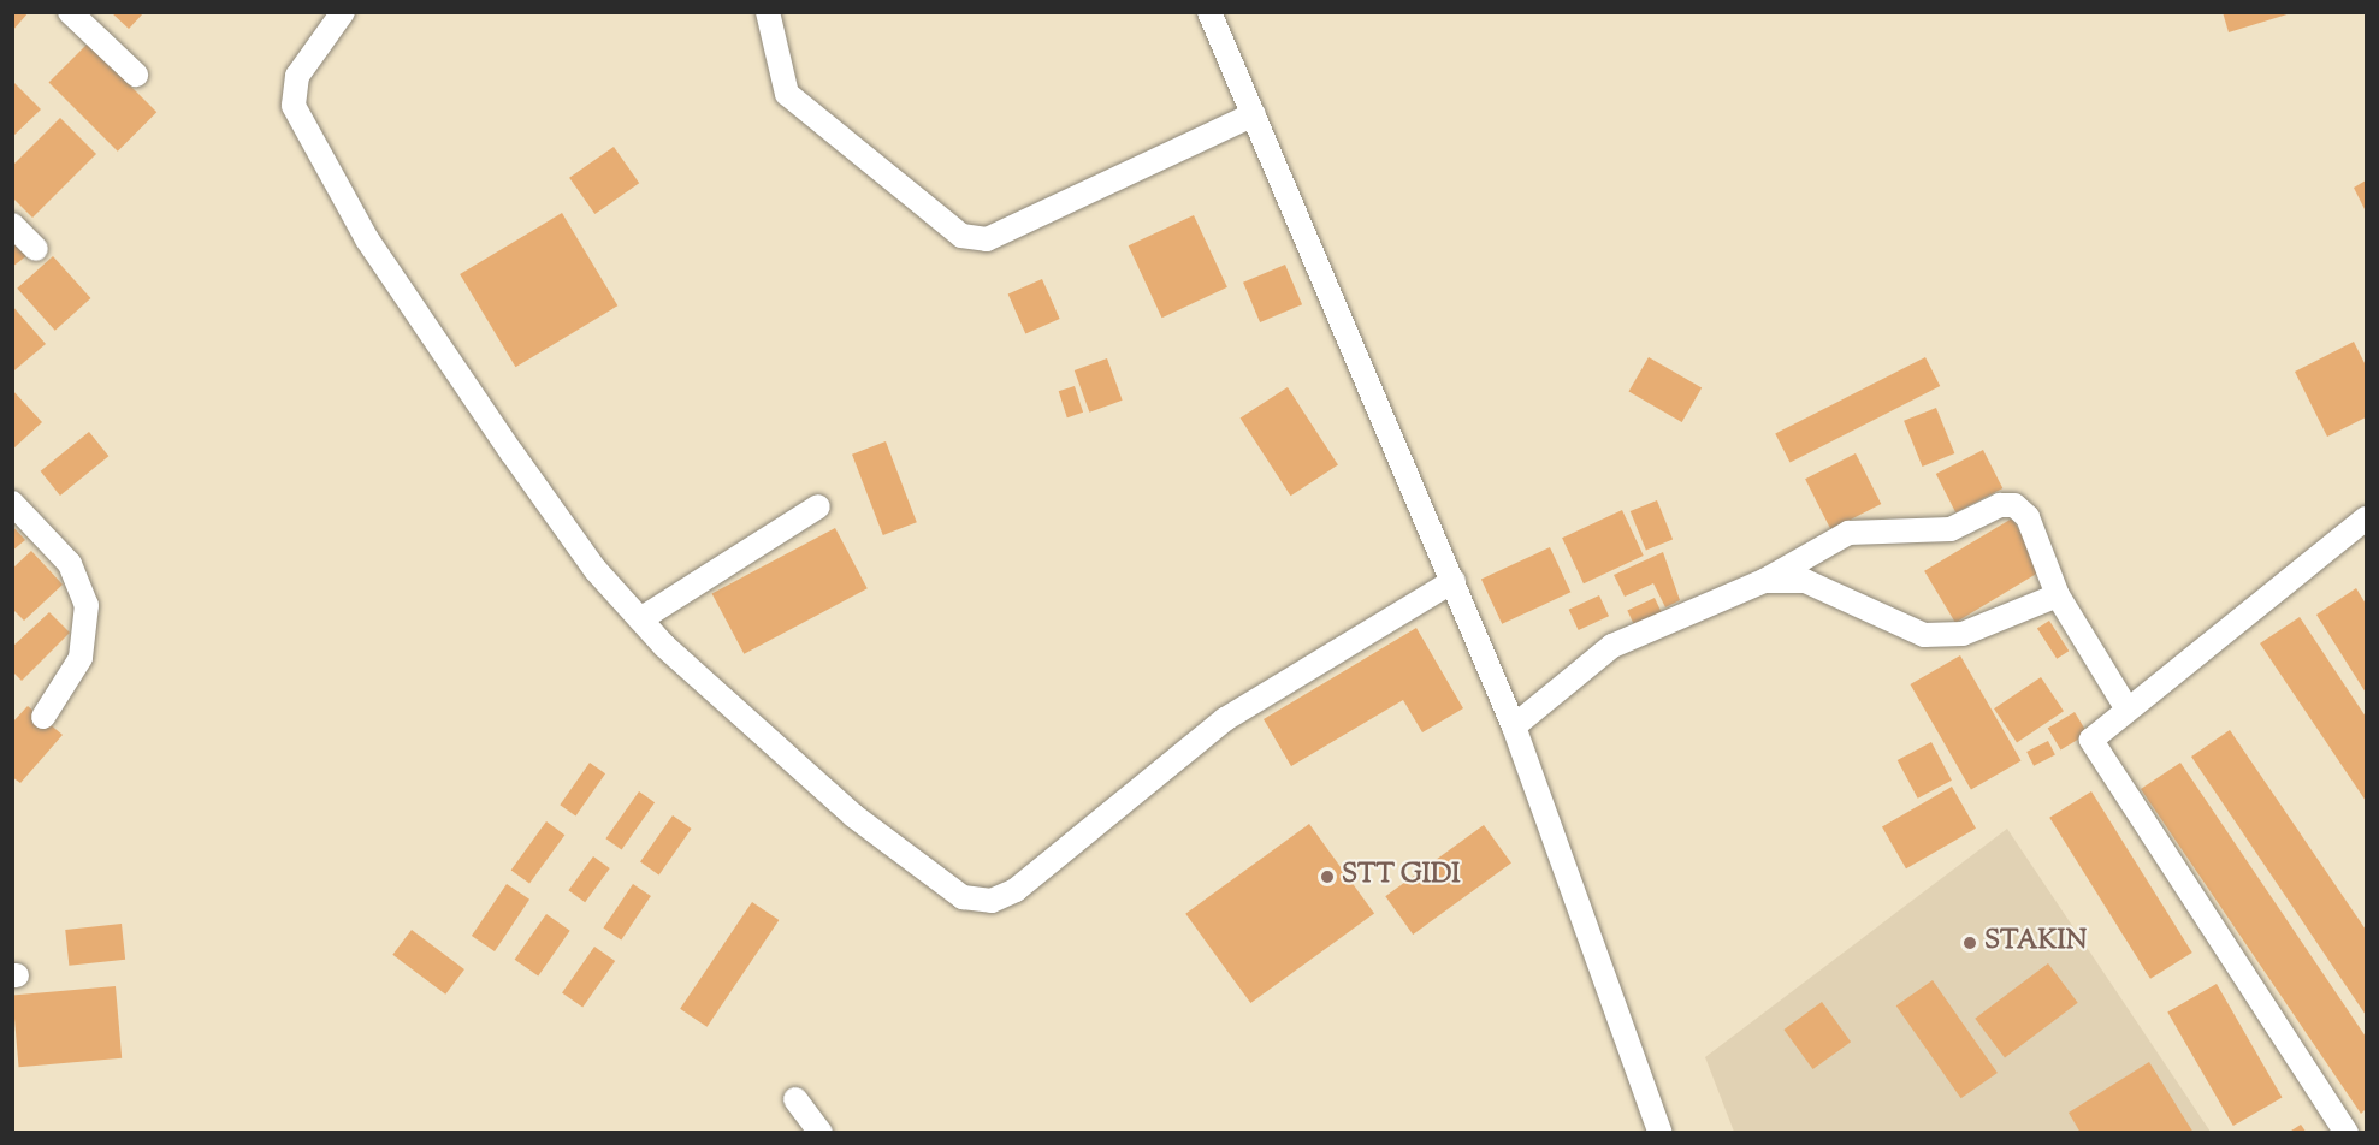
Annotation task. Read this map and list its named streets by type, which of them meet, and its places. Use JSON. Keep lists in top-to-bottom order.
{
  "places": ["STT GIDI", "STAKIN"]
}
